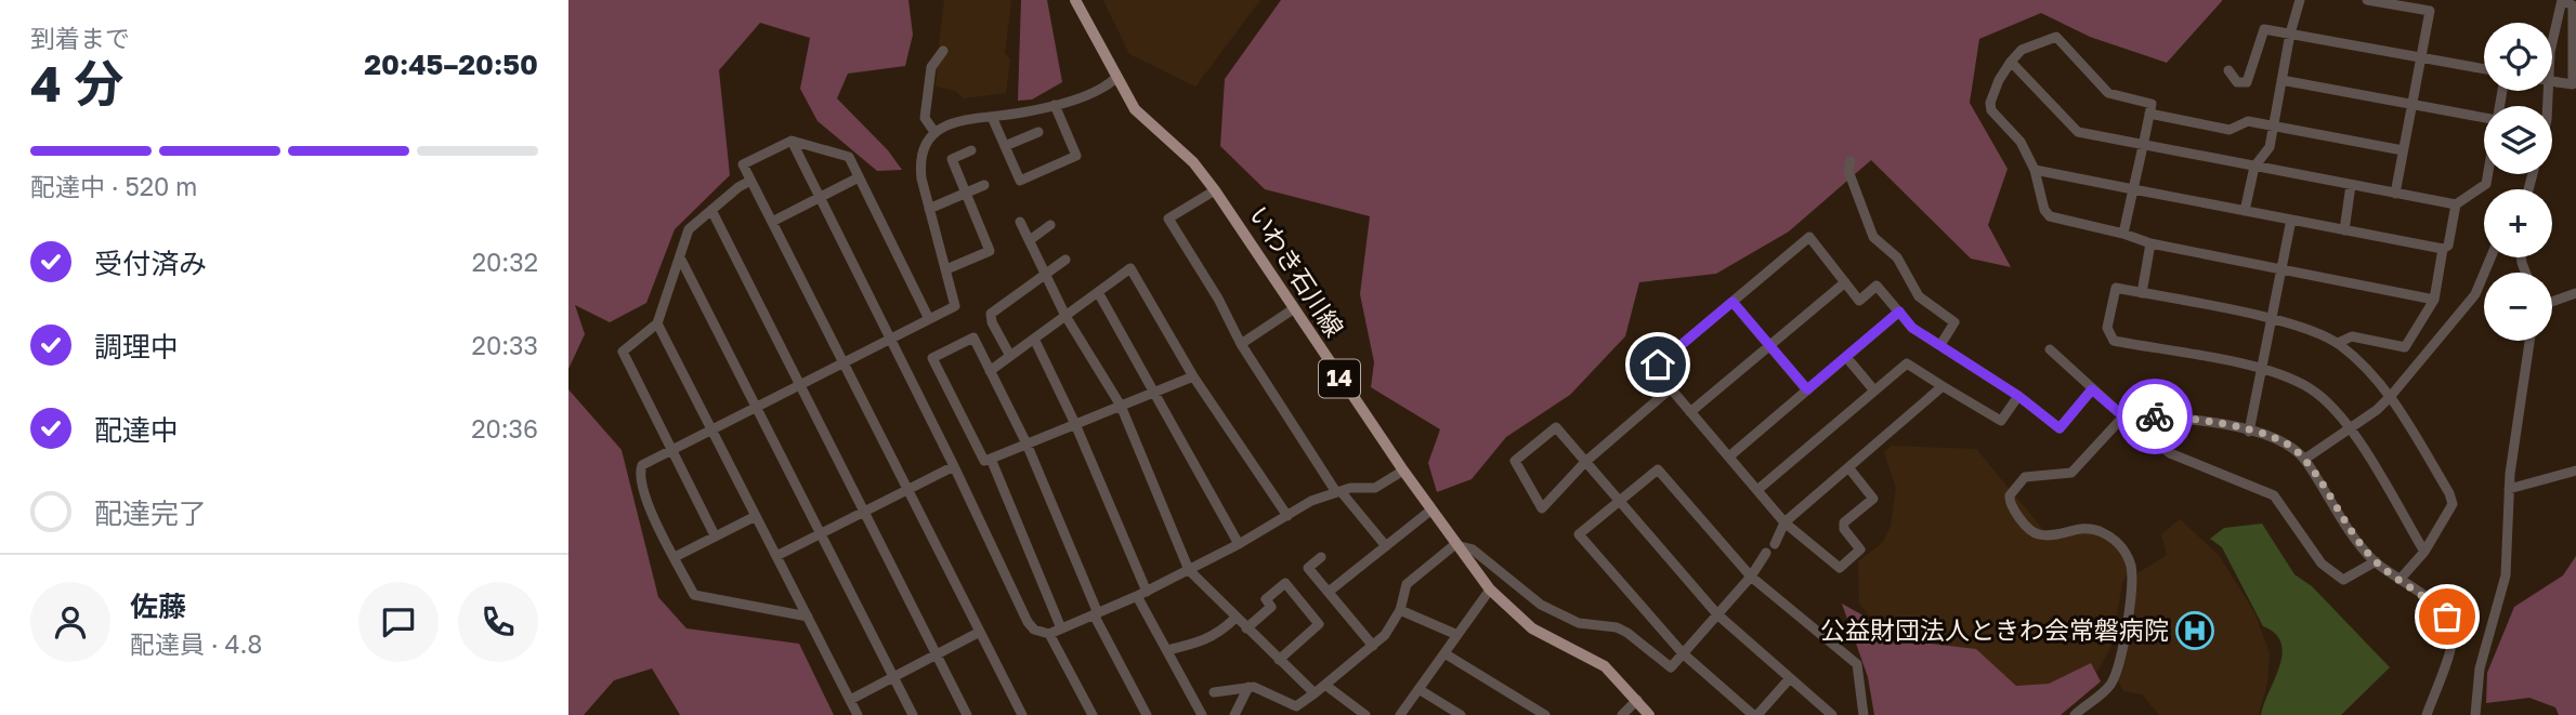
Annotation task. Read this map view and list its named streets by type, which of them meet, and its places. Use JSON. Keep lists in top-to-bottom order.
{
  "streets": {
    "main road": ["いわき石川線", "14"]
  },
  "places": {
    "hospital": ["公益財団法人ときわ会常磐病院"]
  },
  "page": {
    "heading": ["4 分", "到着まで", "20:45–20:50"],
    "panel": ["佐藤", "配達員 · 4.8"],
    "map_buttons": ["+", "−"],
    "bar": "配達中 · 520 m",
    "list": [
      ["受付済み", "20:32"],
      ["調理中", "20:33"],
      ["配達中", "20:36"],
      "配達完了"
    ]
  }
}
